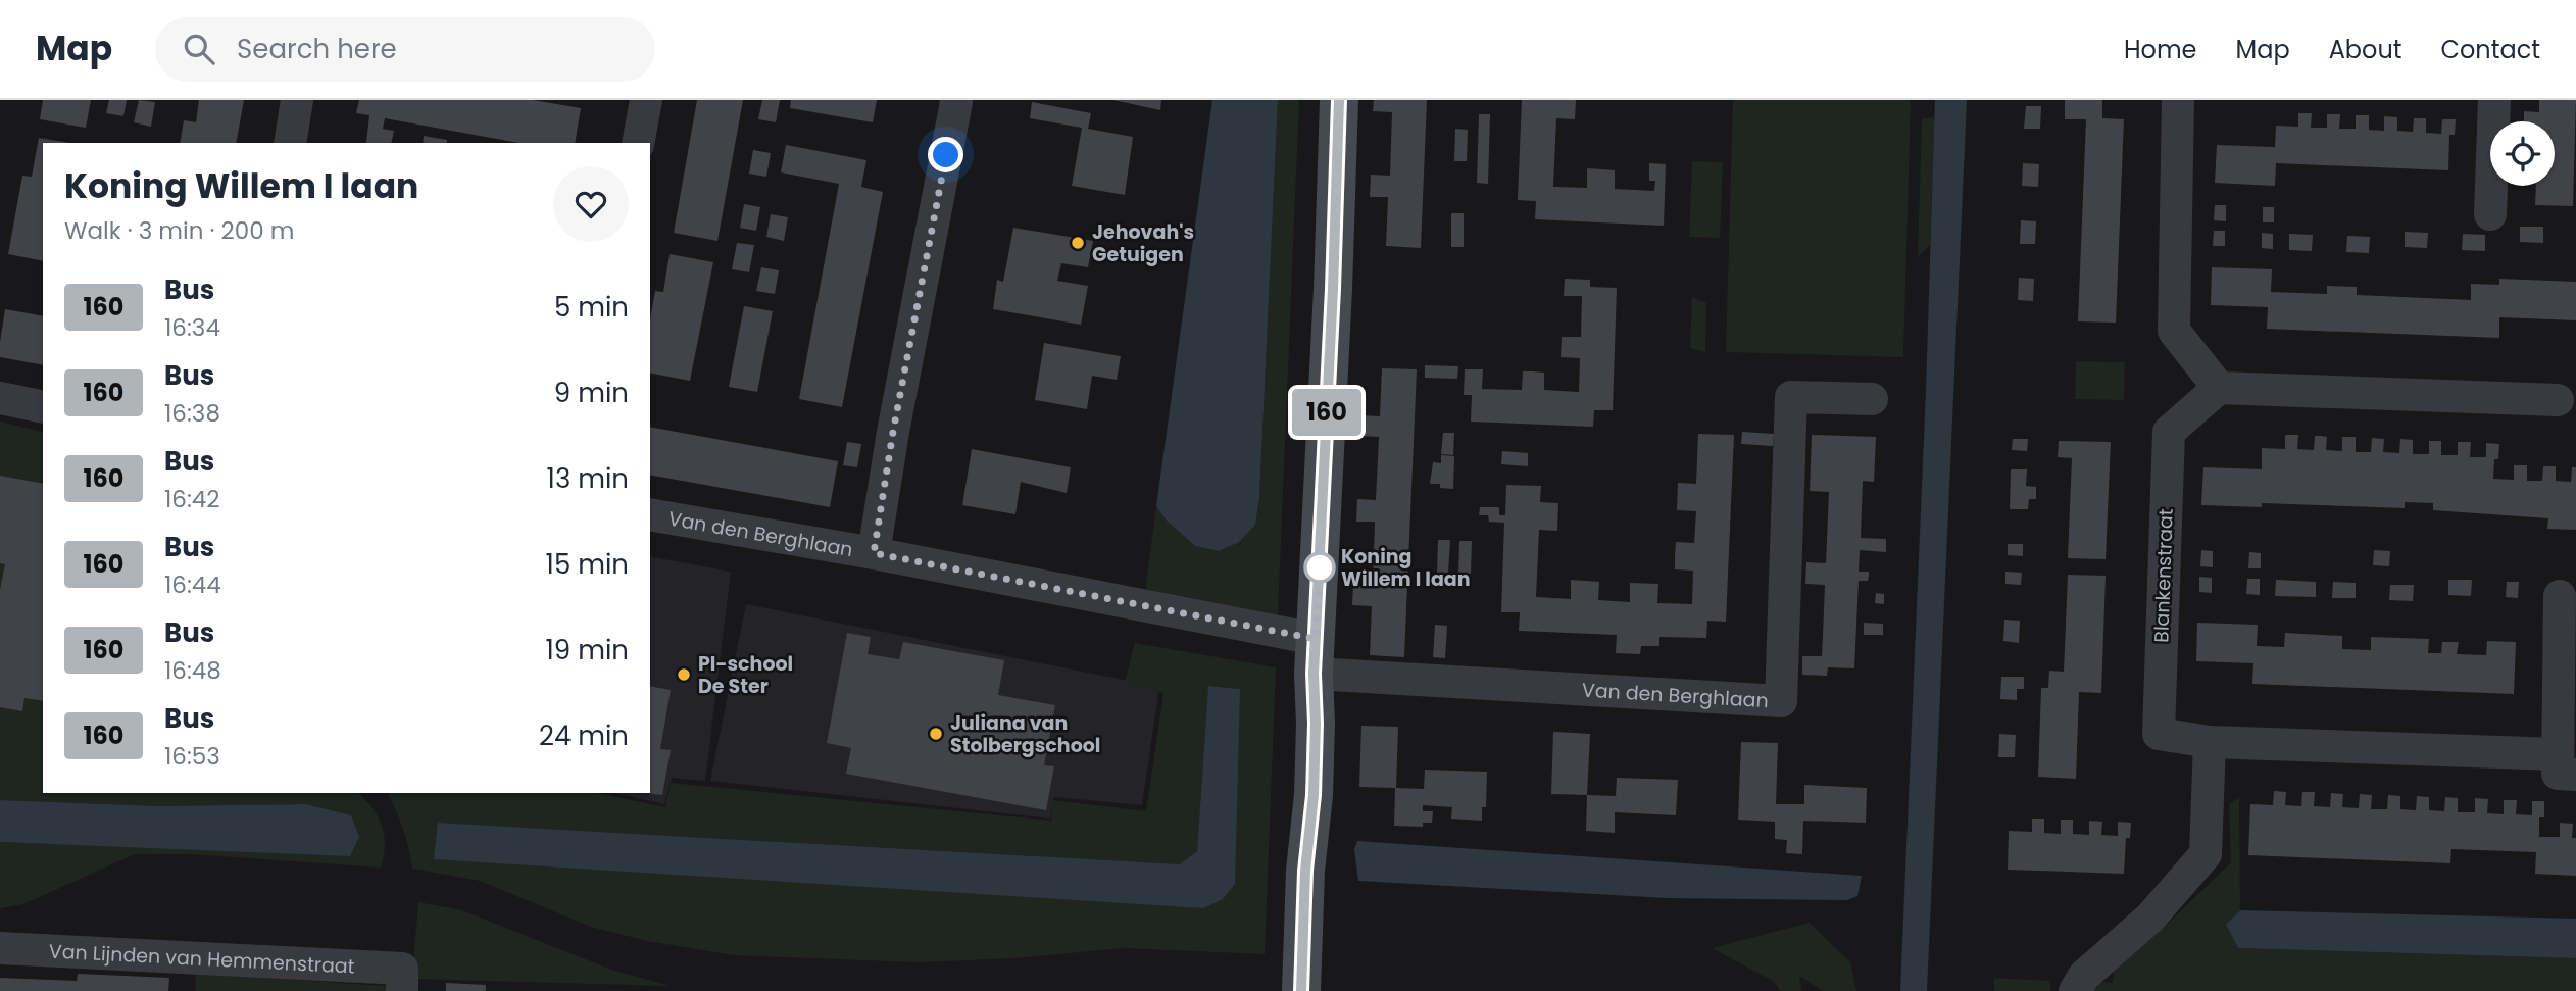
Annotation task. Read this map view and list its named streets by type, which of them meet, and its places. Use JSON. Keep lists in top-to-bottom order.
{
  "streets": {
    "street": ["Van den Berghlaan", "Blankenstraat", "Van Lijnden van Hemmenstraat"]
  },
  "places": [
    "Jehovah's Getuigen",
    "Koning Willem I laan",
    "PI-school De Ster",
    "Juliana van Stolbergschool"
  ],
  "lines": ["bus line 160"],
  "page": {
    "header": "Map",
    "search": "Search here",
    "nav": [
      "Home",
      "Map",
      "About",
      "Contact"
    ],
    "on_map": "160",
    "heading": ["Koning Willem I laan", "Walk · 3 min · 200 m"],
    "list": [
      {
        "mark": "160",
        "name": "Bus",
        "note": "16:34",
        "value": "5 min"
      },
      {
        "mark": "160",
        "name": "Bus",
        "note": "16:38",
        "value": "9 min"
      },
      {
        "mark": "160",
        "name": "Bus",
        "note": "16:42",
        "value": "13 min"
      },
      {
        "mark": "160",
        "name": "Bus",
        "note": "16:44",
        "value": "15 min"
      },
      {
        "mark": "160",
        "name": "Bus",
        "note": "16:48",
        "value": "19 min"
      },
      {
        "mark": "160",
        "name": "Bus",
        "note": "16:53",
        "value": "24 min"
      }
    ]
  }
}
